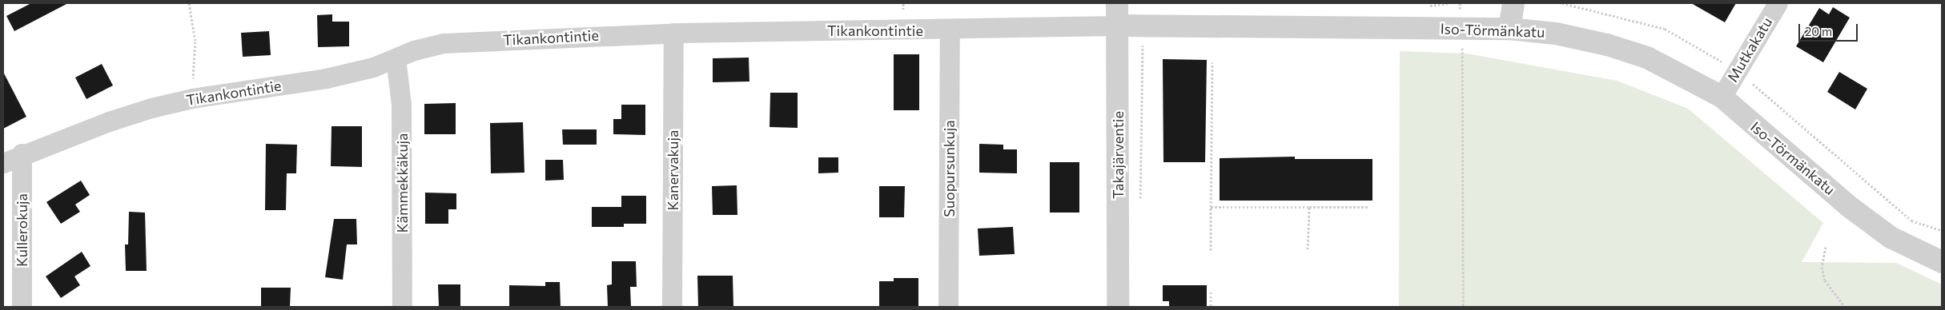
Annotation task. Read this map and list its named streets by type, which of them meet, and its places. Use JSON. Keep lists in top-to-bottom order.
{
  "streets": {
    "street": [
      "Tikankontintie",
      "Iso-Törmänkatu",
      "Mutkakatu",
      "Takajärventie",
      "Suopursunkuja",
      "Kanervakuja",
      "Kämmekkäkuja",
      "Kullerokuja"
    ]
  },
  "crossings": [
    ["Tikankontintie", "Iso-Törmänkatu"],
    ["Tikankontintie", "Takajärventie"],
    ["Tikankontintie", "Suopursunkuja"],
    ["Tikankontintie", "Kanervakuja"],
    ["Tikankontintie", "Kämmekkäkuja"],
    ["Tikankontintie", "Kullerokuja"],
    ["Iso-Törmänkatu", "Mutkakatu"],
    ["Iso-Törmänkatu", "Takajärventie"]
  ],
  "scale_bar": "20 m"
}
